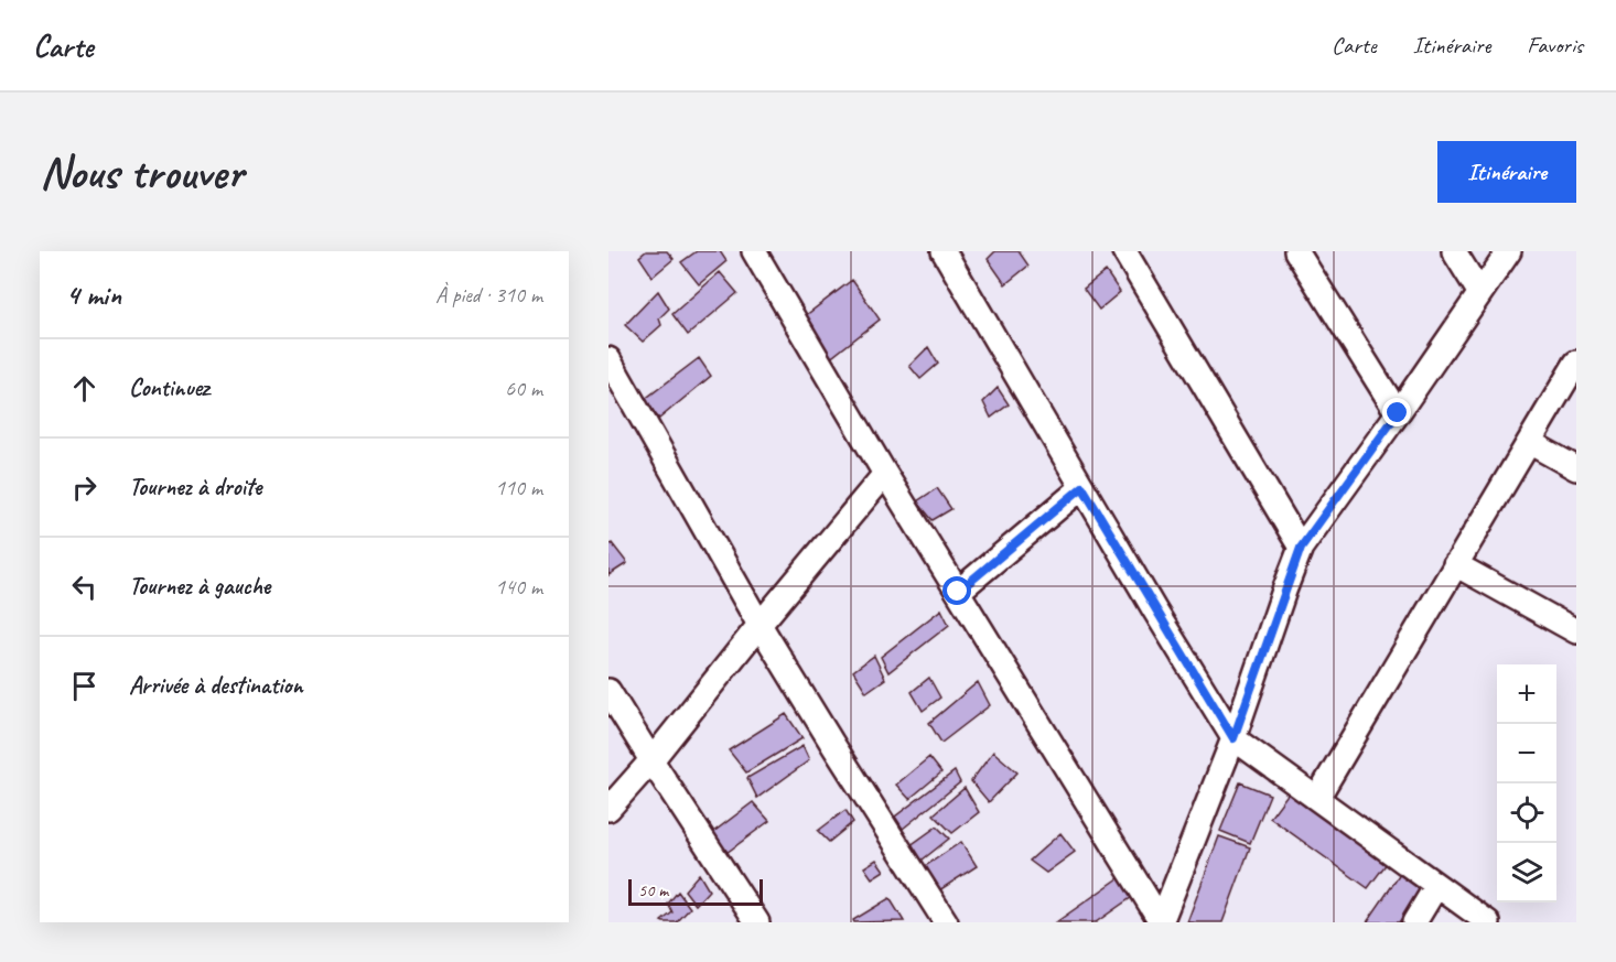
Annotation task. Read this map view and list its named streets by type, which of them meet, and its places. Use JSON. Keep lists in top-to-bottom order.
{
  "scale_bar": "50 m",
  "page": {
    "header": "Carte",
    "nav": ["Carte", "Itinéraire", "Favoris"],
    "buttons": "Itinéraire",
    "title": "Nous trouver",
    "heading": ["4 min", "À pied · 310 m"],
    "list": [
      ["Continuez", "60 m"],
      ["Tournez à droite", "110 m"],
      ["Tournez à gauche", "140 m"],
      "Arrivée à destination"
    ],
    "map_buttons": ["+", "−"],
    "scale": "50 m"
  }
}
